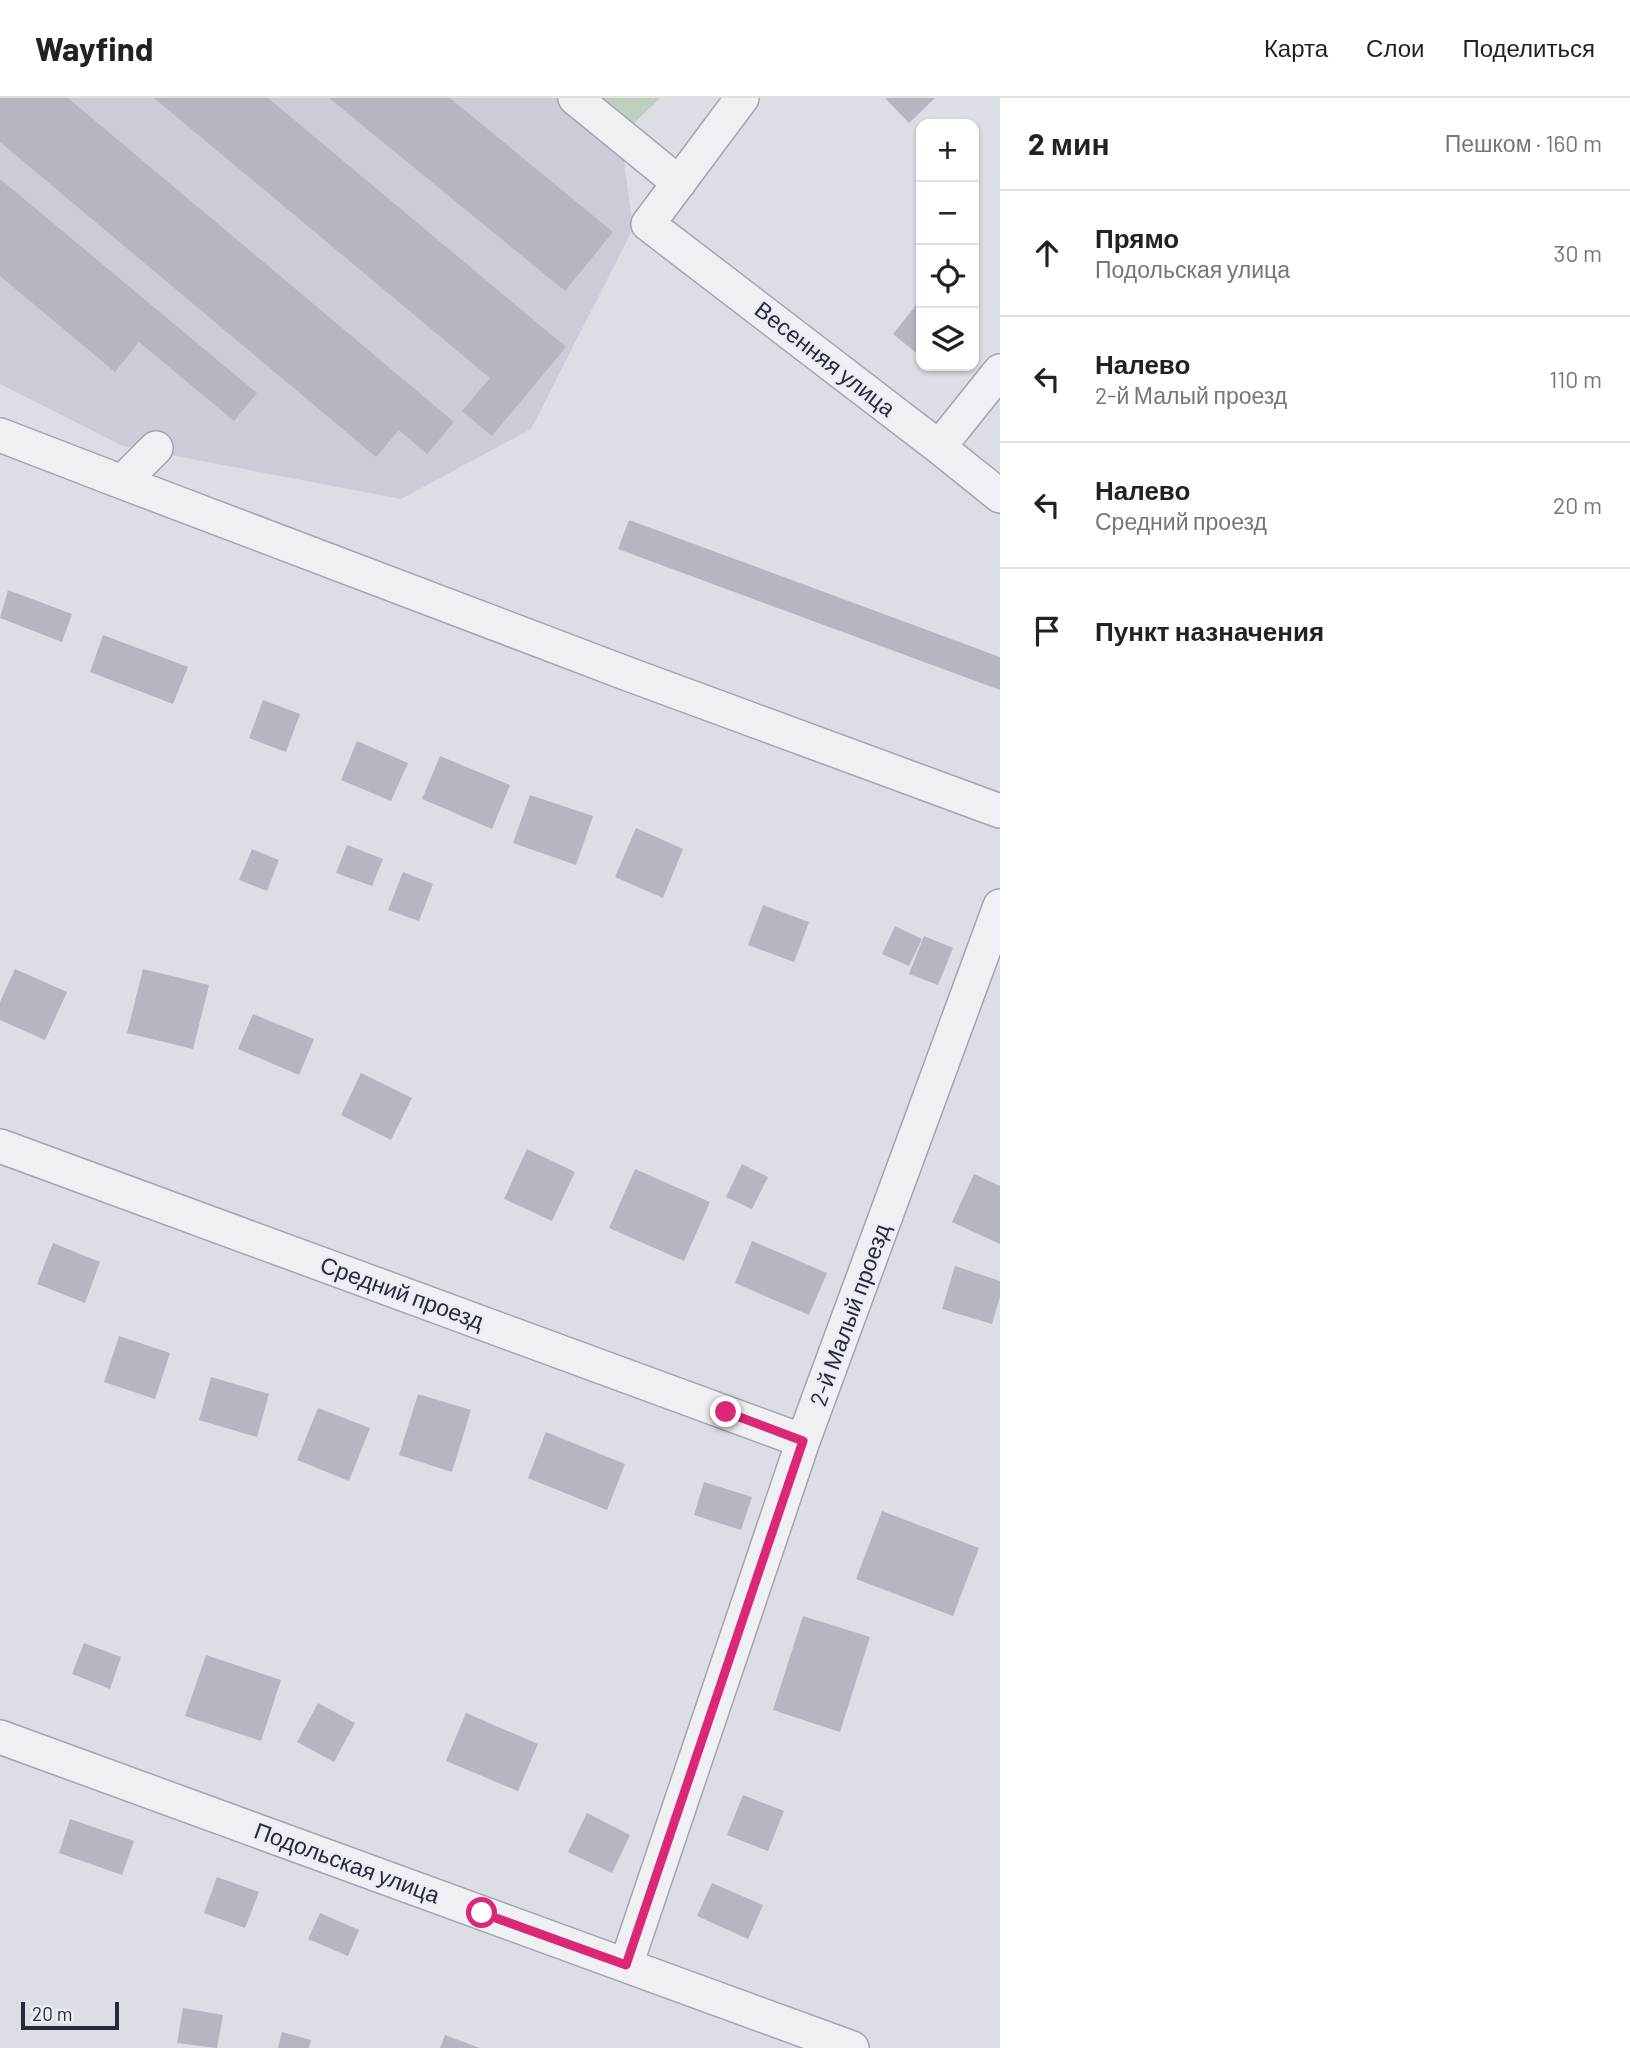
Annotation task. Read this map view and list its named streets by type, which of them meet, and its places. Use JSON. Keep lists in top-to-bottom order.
{
  "streets": {
    "street": [
      "Весенняя улица",
      "Средний проезд",
      "2-й Малый проезд",
      "Подольская улица"
    ]
  },
  "crossings": [
    ["Средний проезд", "2-й Малый проезд"],
    ["2-й Малый проезд", "Подольская улица"]
  ],
  "scale_bar": "20 m",
  "page": {
    "header": "Wayfind",
    "nav": ["Карта", "Слои", "Поделиться"],
    "heading": ["2 мин", "Пешком · 160 m"],
    "map_buttons": ["+", "−"],
    "list": [
      ["Прямо", "Подольская улица", "30 m"],
      ["Налево", "2-й Малый проезд", "110 m"],
      ["Налево", "Средний проезд", "20 m"],
      "Пункт назначения"
    ],
    "scale": "20 m"
  }
}
